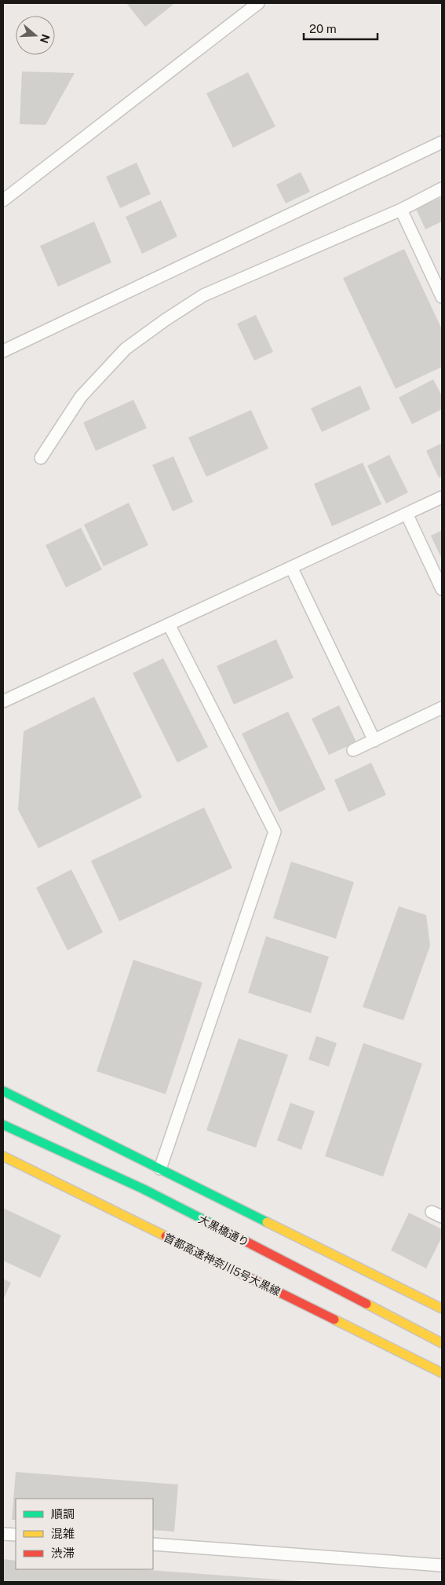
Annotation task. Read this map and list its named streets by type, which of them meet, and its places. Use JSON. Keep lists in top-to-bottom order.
{
  "streets": {
    "main road": ["大黒橋通り", "首都高速神奈川5号大黒線"]
  },
  "legend": ["順調", "混雑", "渋滞"],
  "scale_bar": "20 m",
  "north": "right"
}
